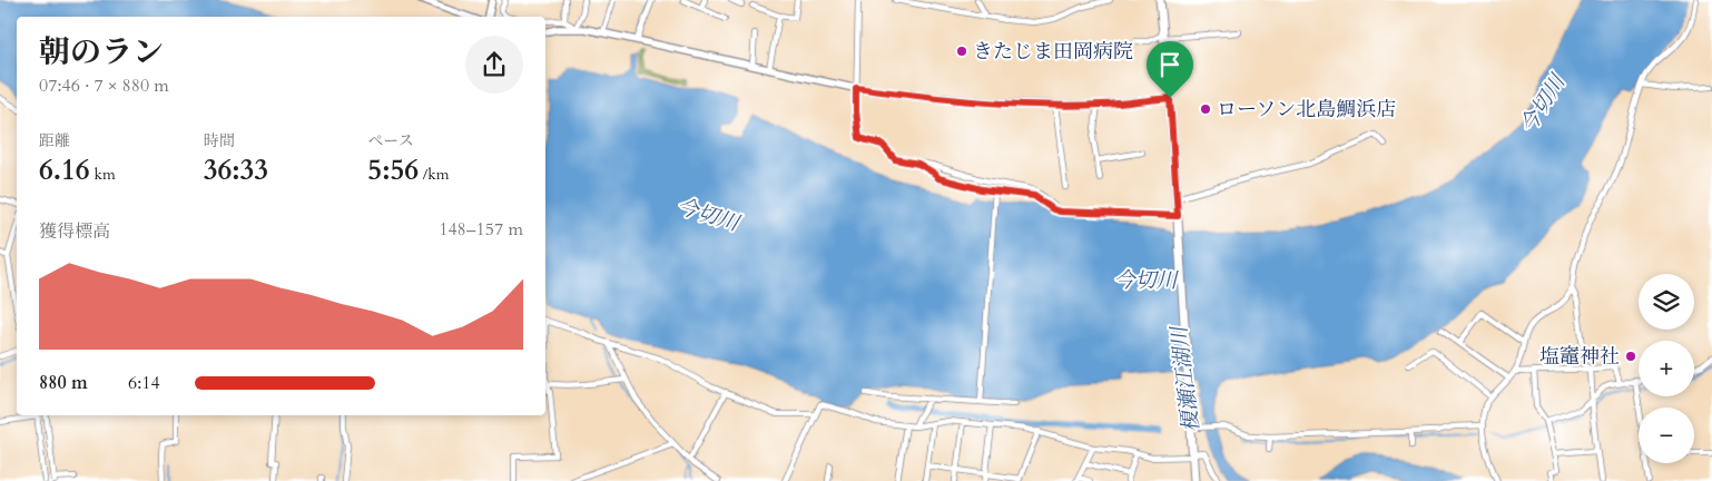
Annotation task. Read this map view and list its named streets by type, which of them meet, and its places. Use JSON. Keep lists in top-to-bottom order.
{
  "water": ["今切川", "榎瀬江湖川"],
  "places": ["きたじま田岡病院", "ローソン北島鯛浜店", "塩竈神社"],
  "page": {
    "heading": ["朝のラン", "07:46 · 7 × 880 m"],
    "stats": [
      ["距離", "6.16 km"],
      ["時間", "36:33"],
      ["ペース", "5:56 /km"]
    ],
    "chart": ["獲得標高", "148–157 m"],
    "map_buttons": ["+", "−"],
    "list": [
      {
        "name": "880 m",
        "note": "6:14"
      }
    ]
  }
}
